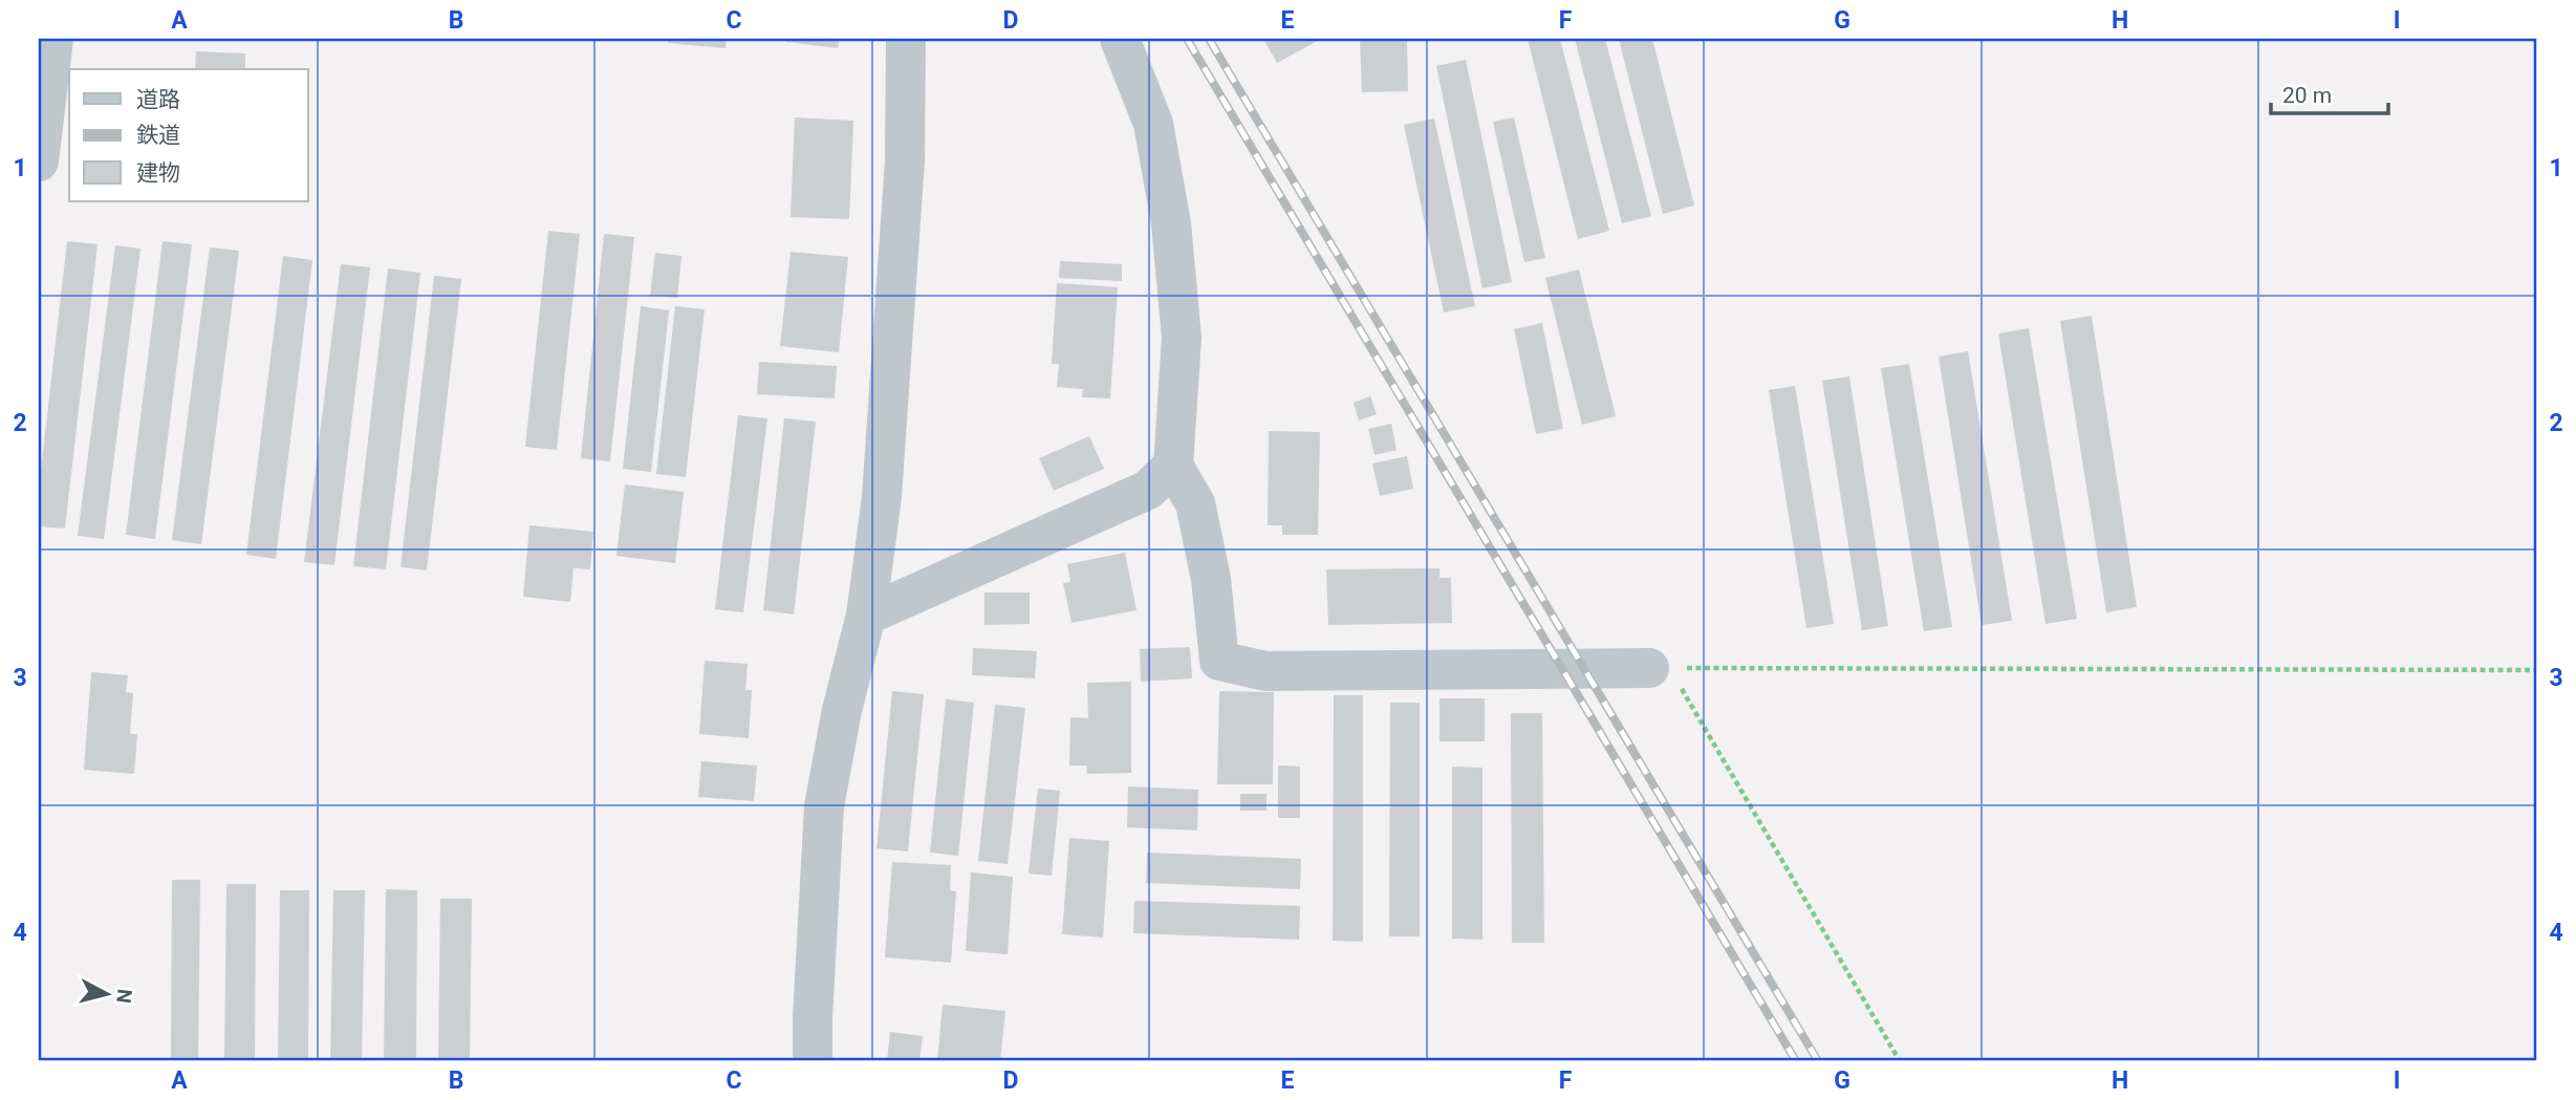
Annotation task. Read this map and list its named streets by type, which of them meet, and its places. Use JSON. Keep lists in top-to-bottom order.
{
  "legend": ["道路", "鉄道", "建物"],
  "scale_bar": "20 m",
  "north": "right",
  "grid": {
    "columns": [
      "A",
      "B",
      "C",
      "D",
      "E",
      "F",
      "G",
      "H",
      "I"
    ],
    "rows": [
      "1",
      "2",
      "3",
      "4"
    ]
  }
}
